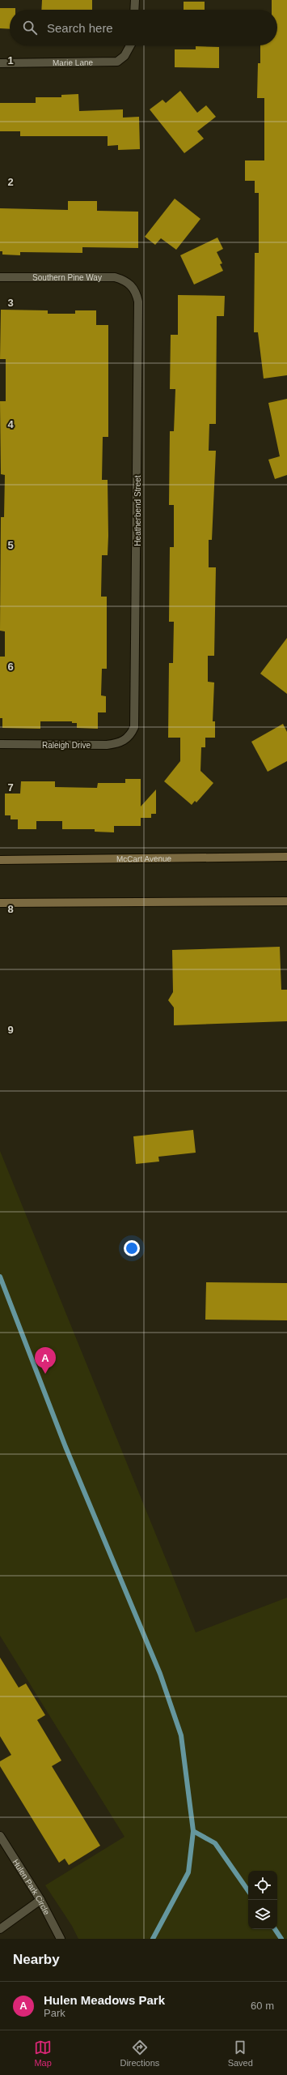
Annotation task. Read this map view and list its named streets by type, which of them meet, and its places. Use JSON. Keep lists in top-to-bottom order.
{
  "streets": {
    "main road": ["McCart Avenue"],
    "street": [
      "Marie Lane",
      "Southern Pine Way",
      "Heatherbend Street",
      "Raleigh Drive",
      "Hulen Park Circle"
    ]
  },
  "crossings": [
    ["Southern Pine Way", "Heatherbend Street"],
    ["Heatherbend Street", "Raleigh Drive"]
  ],
  "page": {
    "search": "Search here",
    "pins": "A",
    "heading": "Nearby",
    "list": [
      {
        "mark": "A",
        "name": "Hulen Meadows Park",
        "note": "Park",
        "value": "60 m"
      }
    ],
    "nav": ["Map", "Directions", "Saved"]
  },
  "grid": {
    "rows": [
      "1",
      "2",
      "3",
      "4",
      "5",
      "6",
      "7",
      "8",
      "9"
    ]
  }
}
